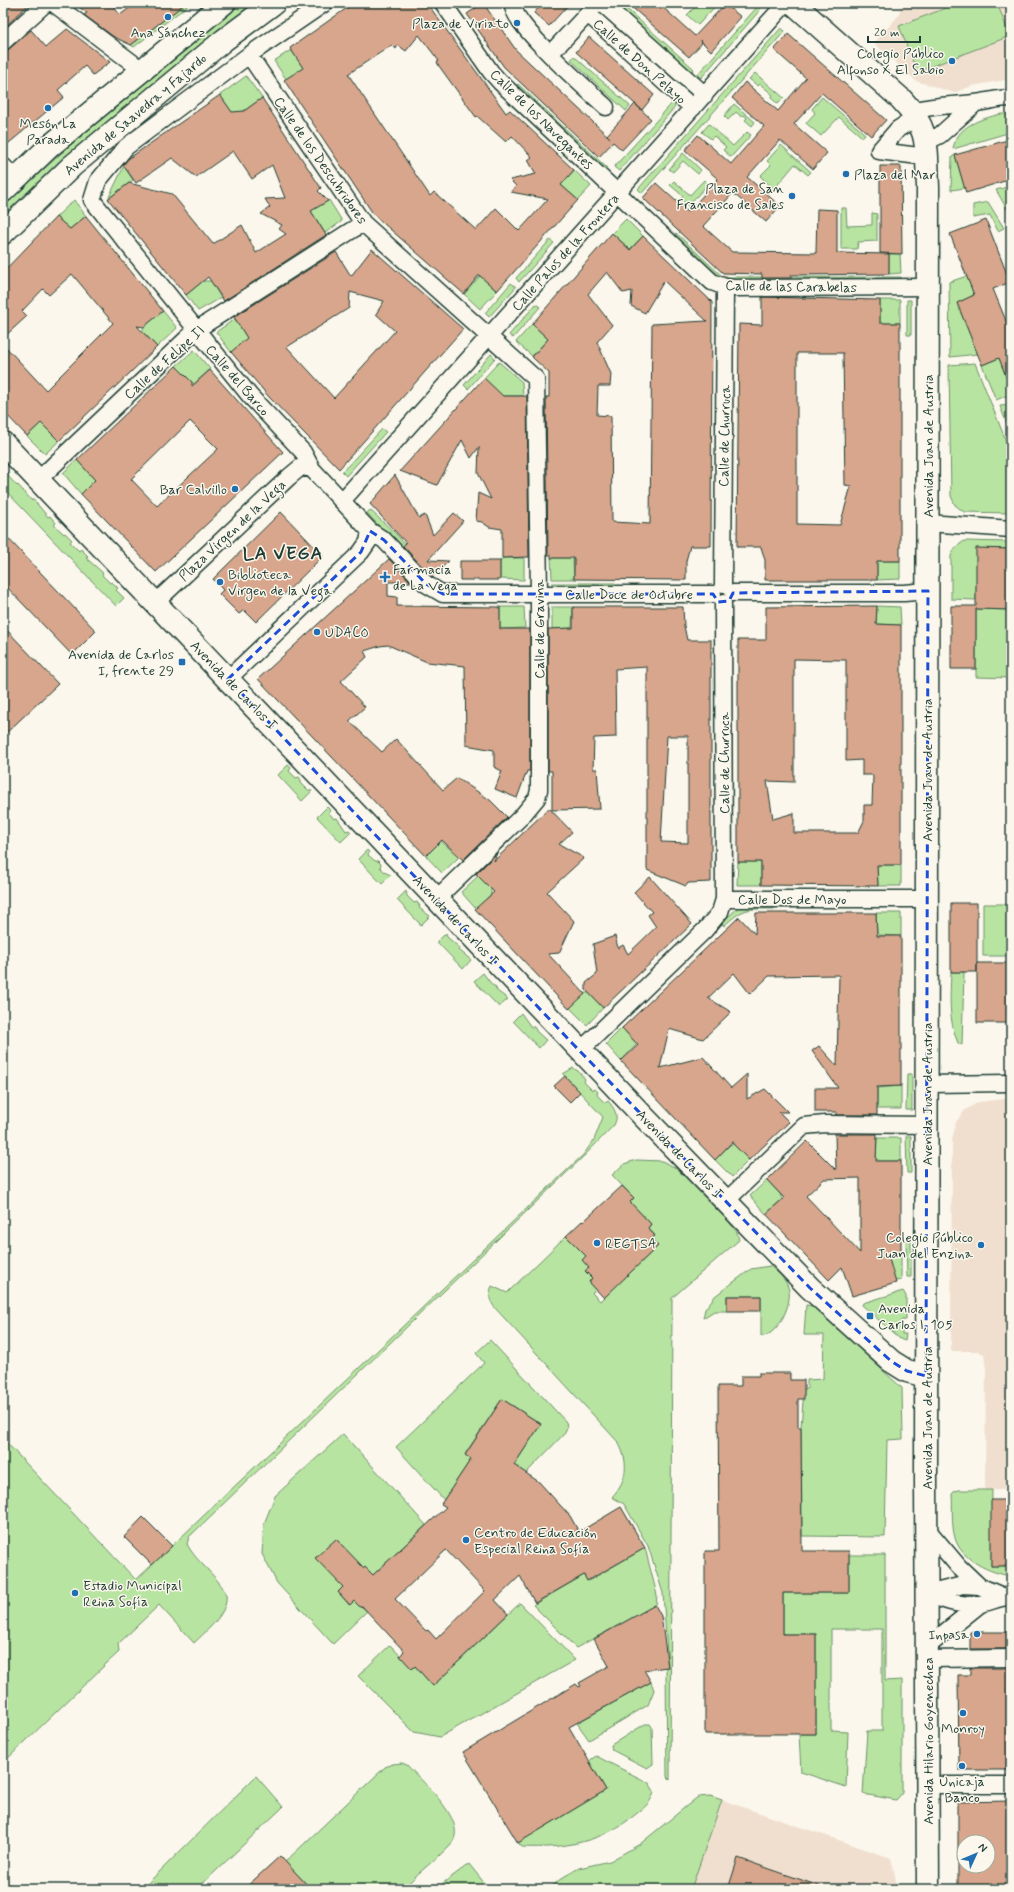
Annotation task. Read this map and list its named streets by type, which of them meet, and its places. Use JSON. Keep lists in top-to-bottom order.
{
  "streets": {
    "main road": [
      "Avenida de Saavedra y Fajardo",
      "Avenida Juan de Austria",
      "Avenida de Carlos I",
      "Avenida Hilario Goyenechea"
    ],
    "street": [
      "Calle de Don Pelayo",
      "Calle de los Navegantes",
      "Calle de los Descubridores",
      "Calle Palos de la Frontera",
      "Calle de las Carabelas",
      "Calle de Felipe II",
      "Calle del Barco",
      "Calle de Churruca",
      "Plaza Virgen de la Vega",
      "Calle Doce de Octubre",
      "Calle de Gravina",
      "Calle Dos de Mayo"
    ]
  },
  "crossings": [
    ["Calle de Don Pelayo", "Calle Palos de la Frontera"],
    ["Avenida de Saavedra y Fajardo", "Calle de los Descubridores"],
    ["Avenida de Saavedra y Fajardo", "Calle del Barco"],
    ["Calle de los Navegantes", "Calle Palos de la Frontera"],
    ["Calle de los Navegantes", "Calle de las Carabelas"],
    ["Calle de los Descubridores", "Calle Palos de la Frontera"],
    ["Calle de los Descubridores", "Calle de Felipe II"],
    ["Calle de los Descubridores", "Calle de Gravina"],
    ["Calle Palos de la Frontera", "Calle de las Carabelas"],
    ["Calle Palos de la Frontera", "Calle del Barco"],
    ["Calle Palos de la Frontera", "Calle Doce de Octubre"],
    ["Calle Palos de la Frontera", "Calle de Gravina"],
    ["Calle de las Carabelas", "Calle de Churruca"],
    ["Calle de las Carabelas", "Avenida Juan de Austria"],
    ["Calle de Felipe II", "Calle del Barco"],
    ["Calle de Felipe II", "Avenida de Carlos I"],
    ["Calle del Barco", "Plaza Virgen de la Vega"],
    ["Calle del Barco", "Calle Doce de Octubre"],
    ["Calle de Churruca", "Calle Doce de Octubre"],
    ["Calle de Churruca", "Calle Dos de Mayo"],
    ["Avenida Juan de Austria", "Calle Doce de Octubre"],
    ["Avenida Juan de Austria", "Avenida de Carlos I"],
    ["Avenida Juan de Austria", "Calle Dos de Mayo"],
    ["Avenida Juan de Austria", "Avenida Hilario Goyenechea"],
    ["Plaza Virgen de la Vega", "Avenida de Carlos I"],
    ["Calle Doce de Octubre", "Calle de Gravina"],
    ["Calle de Gravina", "Avenida de Carlos I"],
    ["Avenida de Carlos I", "Calle Dos de Mayo"]
  ],
  "districts": ["LA VEGA"],
  "places": {
    "other": [
      "Ana Sánchez",
      "Plaza de Viriato",
      "Colegio Público Alfonso X El Sabio",
      "Mesón La Parada",
      "Plaza del Mar",
      "Plaza de San Francisco de Sales",
      "Bar Calvillo",
      "Biblioteca Virgen de la Vega",
      "UDACO",
      "REGTSA",
      "Colegio Público Juan del Enzina",
      "Centro de Educación Especial Reina Sofía",
      "Estadio Municipal Reina Sofía",
      "Inpasa",
      "Monroy",
      "Unicaja Banco"
    ],
    "health": ["Farmacia de La Vega"],
    "transit": ["Avenida de Carlos I, frente 29", "Avenida Carlos I, 105"]
  },
  "scale_bar": "20 m",
  "north": "top right"
}
